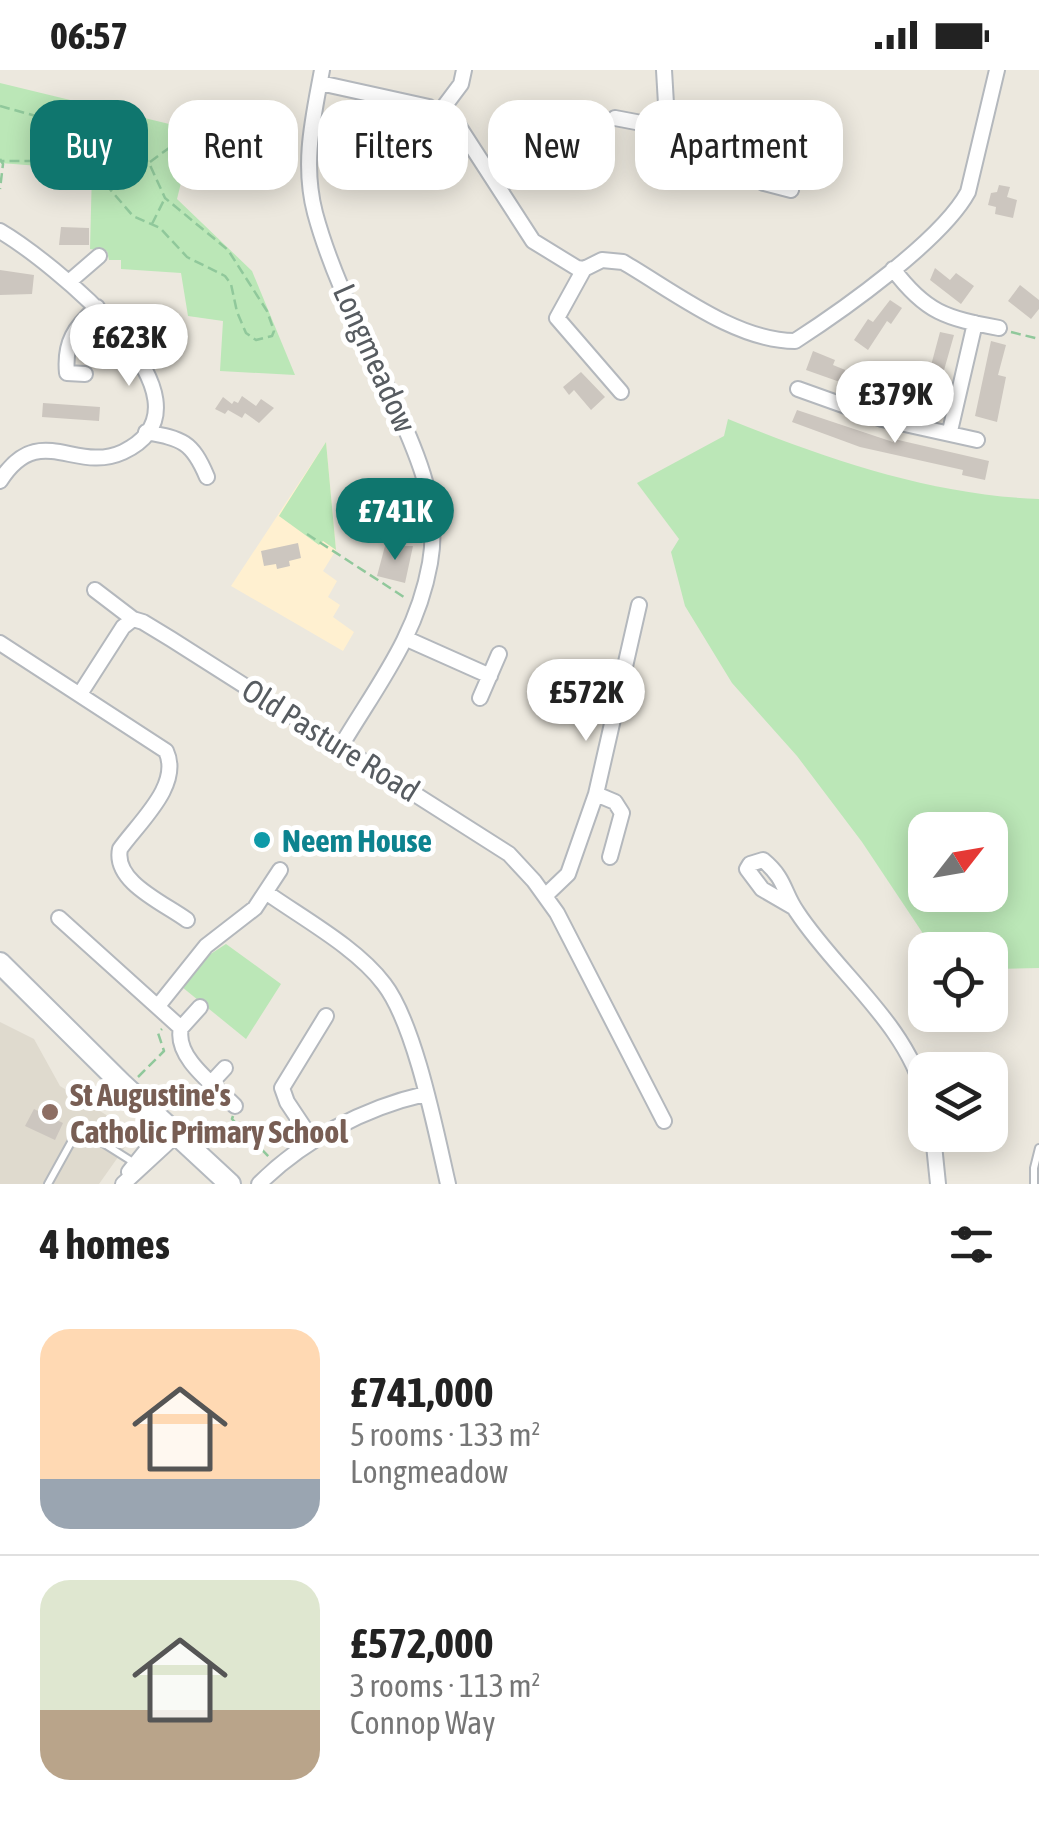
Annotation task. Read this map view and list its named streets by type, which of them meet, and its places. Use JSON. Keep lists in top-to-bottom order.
{
  "streets": {
    "street": ["Longmeadow", "Old Pasture Road"]
  },
  "crossings": [
    ["Longmeadow", "Old Pasture Road"]
  ],
  "places": ["Neem House", "St Augustine's Catholic Primary School"],
  "north": "top right",
  "page": {
    "status": "06:57",
    "chip": [
      "Buy",
      "Rent",
      "Filters",
      "New",
      "Apartment"
    ],
    "price": [
      "£623K",
      "£379K",
      "£741K",
      "£572K"
    ],
    "heading": "4 homes",
    "list": [
      {
        "name": "£741,000",
        "note": "5 rooms · 133 m² · Longmeadow"
      },
      {
        "name": "£572,000",
        "note": "3 rooms · 113 m² · Connop Way"
      }
    ]
  }
}
